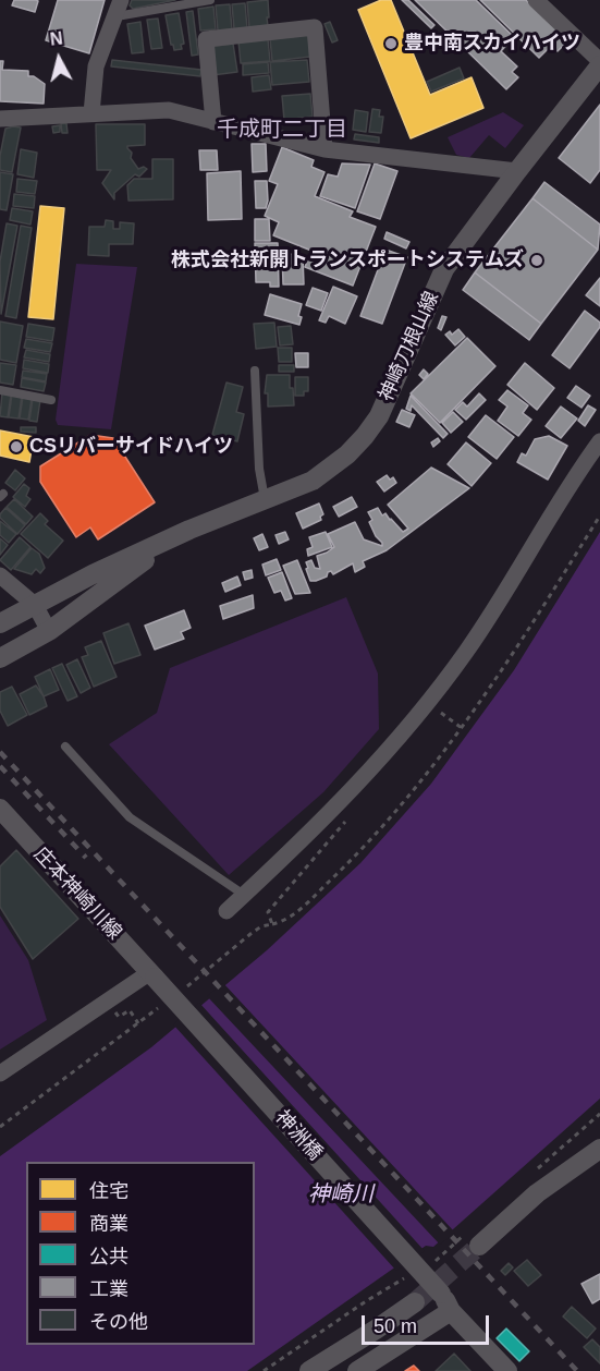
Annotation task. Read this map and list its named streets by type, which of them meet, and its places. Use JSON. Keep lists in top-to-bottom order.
{
  "streets": {
    "street": ["神崎刀根山線", "庄本神崎川線", "神洲橋"]
  },
  "crossings": [
    ["庄本神崎川線", "神洲橋"]
  ],
  "districts": ["千成町二丁目"],
  "water": ["神崎川"],
  "places": ["豊中南スカイハイツ", "株式会社新開トランスポートシステムズ", "CSリバーサイドハイツ"],
  "legend": [
    "住宅",
    "商業",
    "公共",
    "工業",
    "その他"
  ],
  "scale_bar": "50 m",
  "north": "top"
}
